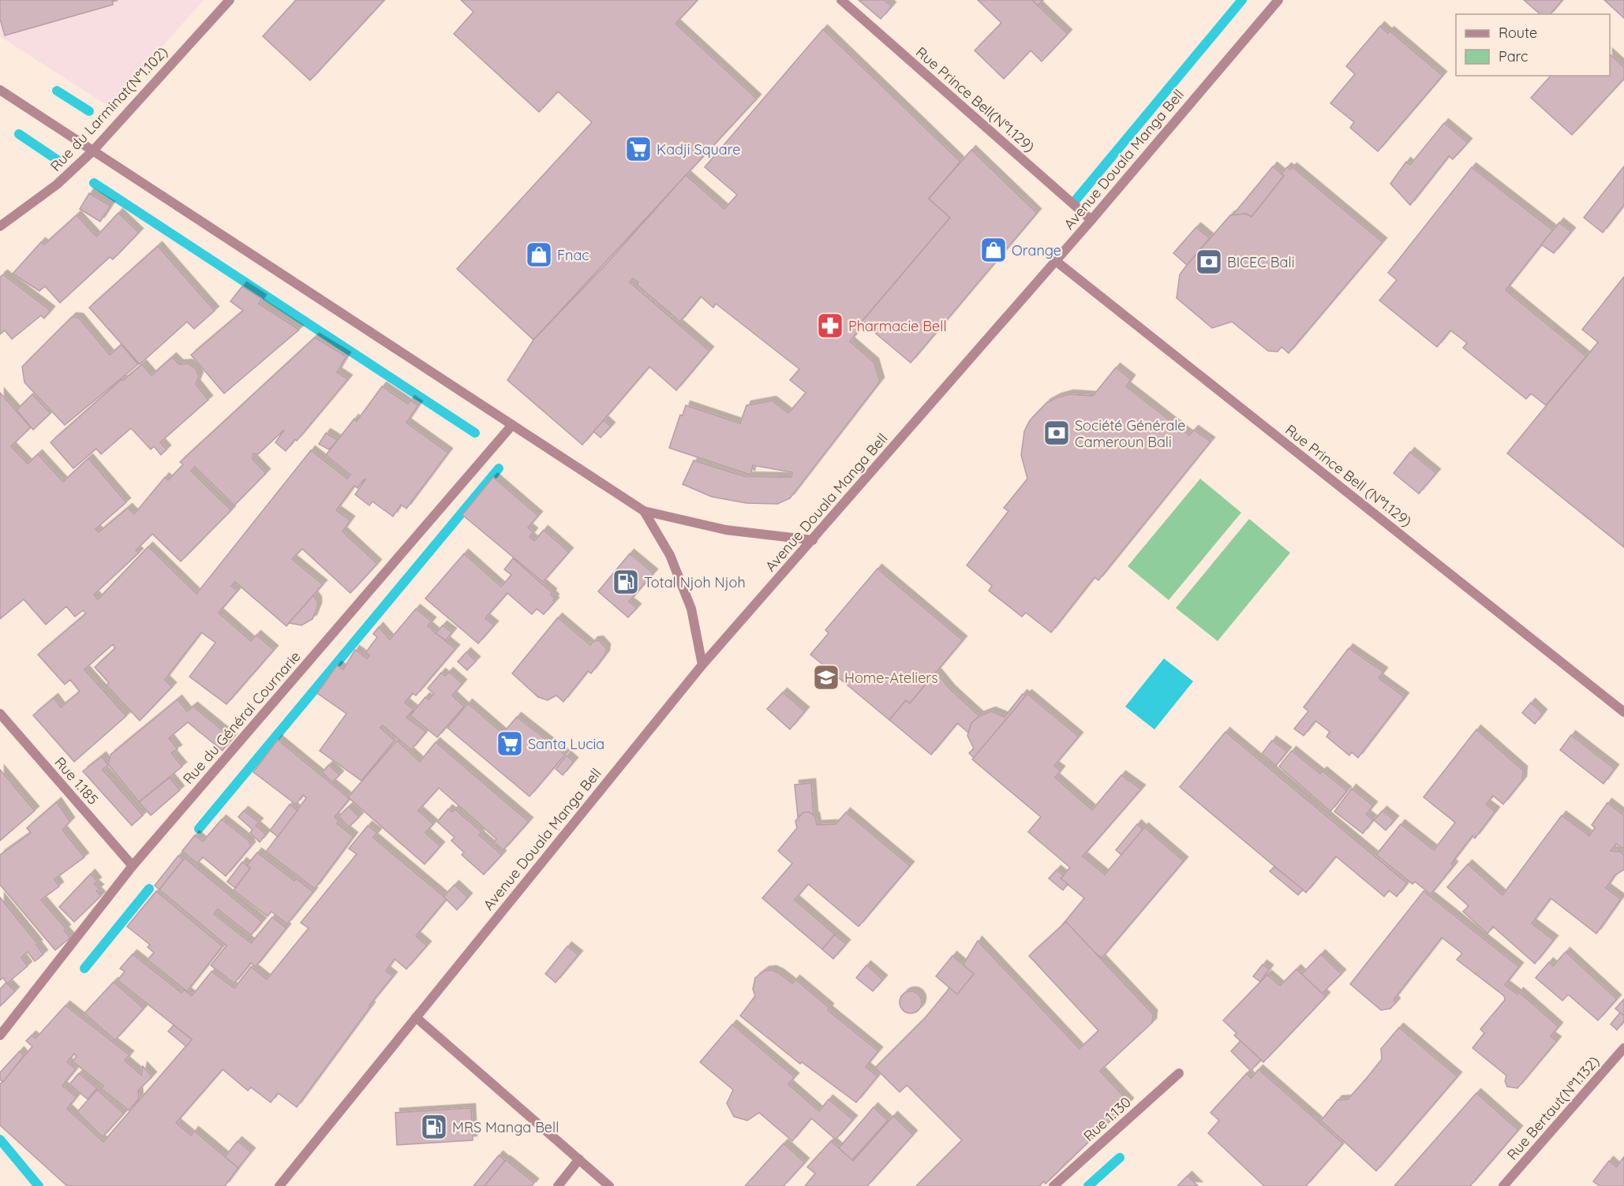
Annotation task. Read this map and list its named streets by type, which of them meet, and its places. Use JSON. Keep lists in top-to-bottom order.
{
  "streets": {
    "street": [
      "Rue Prince Bell(N°1.129)",
      "Rue du Larminat(N°1.102)",
      "Avenue Douala Manga Bell",
      "Rue Prince Bell (N°1.129)",
      "Rue du Général Cournarie",
      "Rue 1.185",
      "Rue Bertaut(N°1.132)",
      "Rue 1.130"
    ]
  },
  "crossings": [
    ["Rue Prince Bell(N°1.129)", "Avenue Douala Manga Bell"],
    ["Avenue Douala Manga Bell", "Rue Prince Bell (N°1.129)"],
    ["Rue du Général Cournarie", "Rue 1.185"]
  ],
  "places": {
    "supermarket": ["Kadji Square", "Santa Lucia"],
    "shop": ["Orange", "Fnac"],
    "bank": ["BICEC Bali", "Société Générale Cameroun Bali"],
    "pharmacy": ["Pharmacie Bell"],
    "fuel station": ["Total Njoh Njoh", "MRS Manga Bell"],
    "school or university": ["Home-Ateliers"]
  },
  "legend": ["Route", "Parc"]
}
